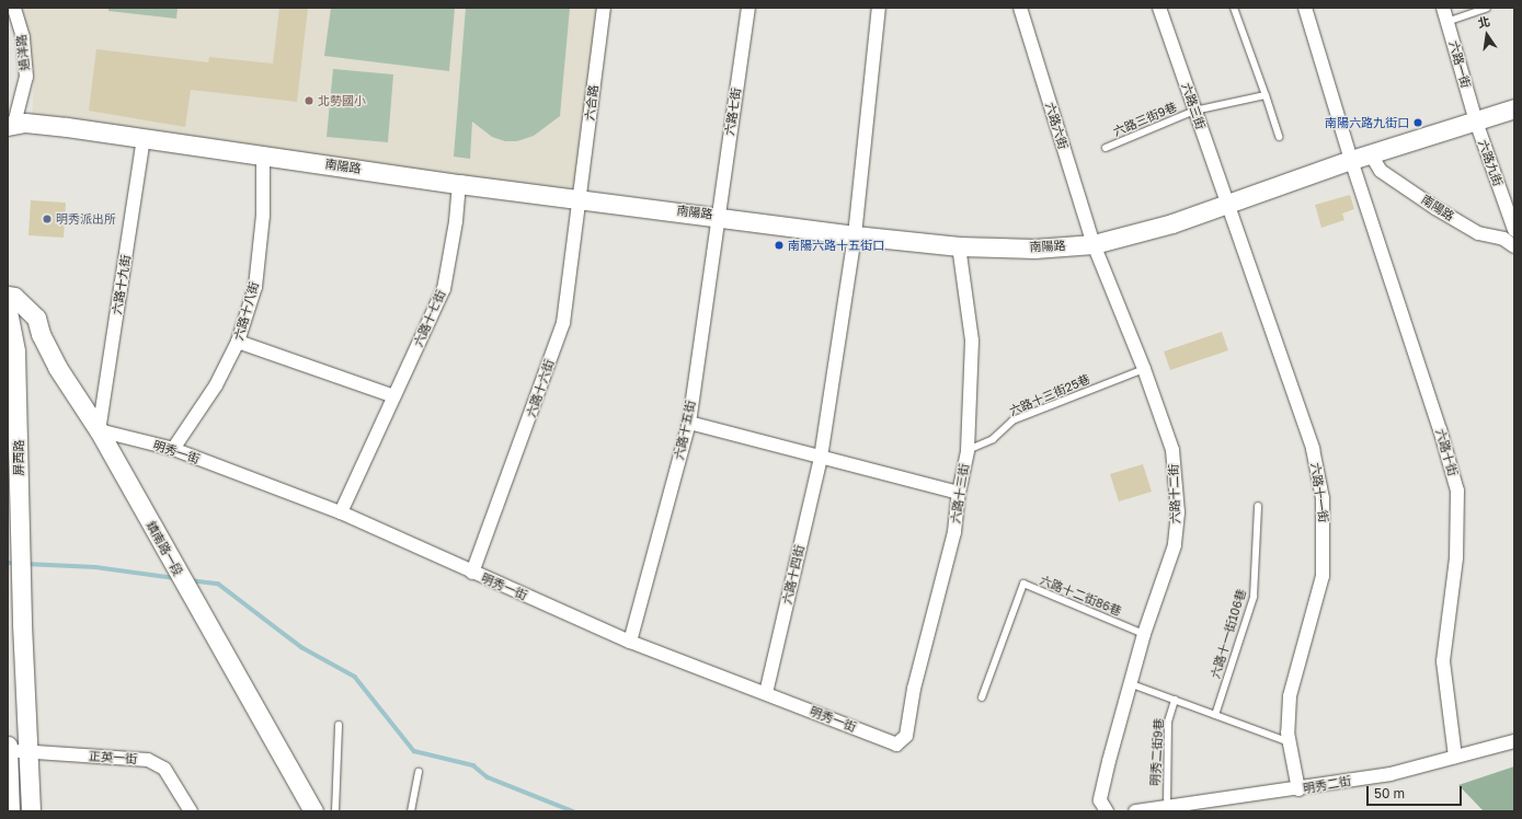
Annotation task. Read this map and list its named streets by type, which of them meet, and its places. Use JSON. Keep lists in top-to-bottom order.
{
  "streets": {
    "street": [
      "過洋路",
      "六路一街",
      "六合路",
      "六路三街",
      "六路七街",
      "六路六街",
      "六路九街",
      "南陽路",
      "六路十九街",
      "六路十八街",
      "六路十七街",
      "六路十六街",
      "六路十五街",
      "明秀一街",
      "六路十街",
      "屏西路",
      "六路十一街",
      "六路十三街",
      "六路十二街",
      "鎮南路一段",
      "六路十四街",
      "正英一街",
      "明秀二街"
    ],
    "lane": [
      "六路三街9巷",
      "六路十三街25巷",
      "六路十二街86巷",
      "六路十一街106巷",
      "明秀二街9巷"
    ]
  },
  "crossings": [
    ["過洋路", "南陽路"],
    ["六路一街", "六路九街"],
    ["六路一街", "南陽路"],
    ["六合路", "南陽路"],
    ["六合路", "六路十六街"],
    ["六路三街", "六路三街9巷"],
    ["六路三街", "南陽路"],
    ["六路三街", "六路十一街"],
    ["六路七街", "南陽路"],
    ["六路七街", "六路十五街"],
    ["六路六街", "南陽路"],
    ["六路六街", "六路十二街"],
    ["六路九街", "南陽路"],
    ["南陽路", "六路十九街"],
    ["南陽路", "六路十八街"],
    ["南陽路", "六路十七街"],
    ["南陽路", "六路十六街"],
    ["南陽路", "六路十五街"],
    ["南陽路", "六路十街"],
    ["南陽路", "六路十一街"],
    ["南陽路", "六路十三街"],
    ["南陽路", "六路十二街"],
    ["南陽路", "六路十四街"],
    ["六路十九街", "明秀一街"],
    ["六路十九街", "鎮南路一段"],
    ["六路十八街", "明秀一街"],
    ["六路十七街", "明秀一街"],
    ["六路十六街", "明秀一街"],
    ["六路十三街25巷", "六路十三街"],
    ["六路十三街25巷", "六路十二街"],
    ["六路十五街", "明秀一街"],
    ["明秀一街", "六路十三街"],
    ["明秀一街", "鎮南路一段"],
    ["明秀一街", "六路十四街"],
    ["六路十街", "明秀二街"],
    ["屏西路", "正英一街"],
    ["六路十一街", "明秀二街"],
    ["六路十二街", "六路十二街86巷"],
    ["明秀二街9巷", "明秀二街"]
  ],
  "places": [
    "北勢國小",
    "南陽六路九街口",
    "明秀派出所",
    "南陽六路十五街口"
  ],
  "scale_bar": "50 m",
  "north": "top"
}
